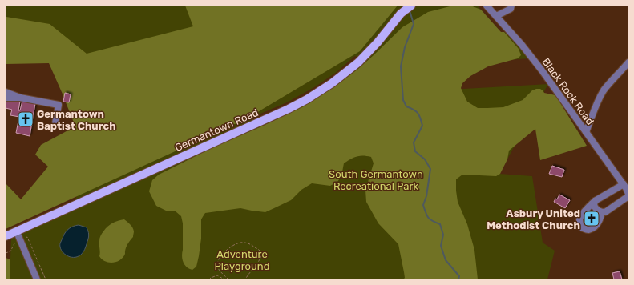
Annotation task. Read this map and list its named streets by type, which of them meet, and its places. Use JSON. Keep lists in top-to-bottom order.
{
  "streets": {
    "main road": ["Germantown Road"],
    "street": ["Black Rock Road"]
  },
  "parks": ["South Germantown Recreational Park", "Adventure Playground"],
  "places": {
    "church": ["Germantown Baptist Church", "Asbury United Methodist Church"]
  }
}
